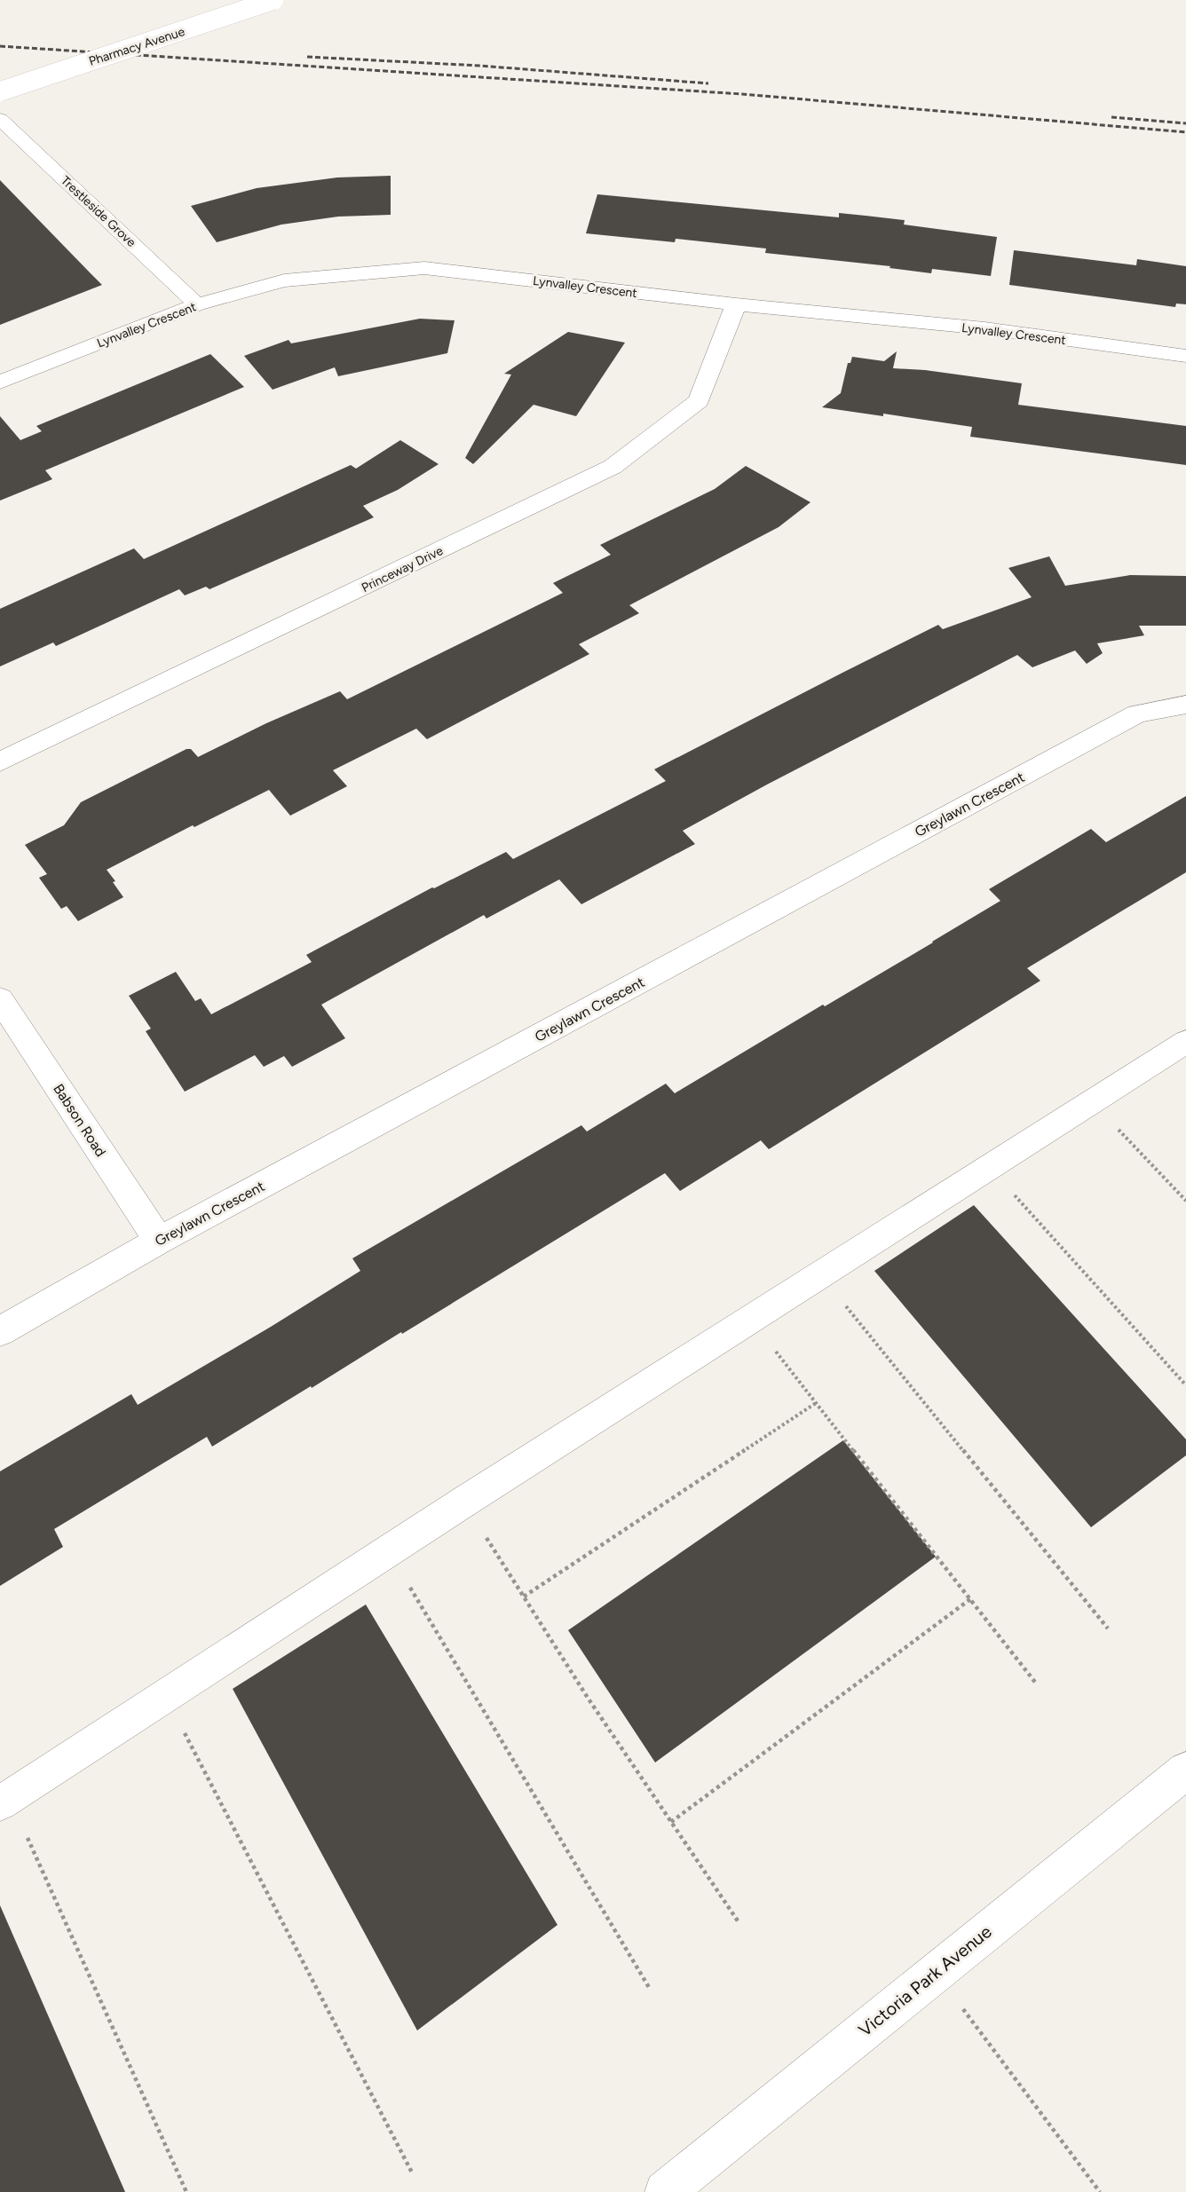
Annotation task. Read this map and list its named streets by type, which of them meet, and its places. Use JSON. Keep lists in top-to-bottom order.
{
  "streets": {
    "street": [
      "Pharmacy Avenue",
      "Trestleside Grove",
      "Lynvalley Crescent",
      "Princeway Drive",
      "Greylawn Crescent",
      "Babson Road",
      "Victoria Park Avenue"
    ]
  },
  "crossings": [
    ["Trestleside Grove", "Lynvalley Crescent"],
    ["Lynvalley Crescent", "Princeway Drive"],
    ["Greylawn Crescent", "Babson Road"]
  ]
}
